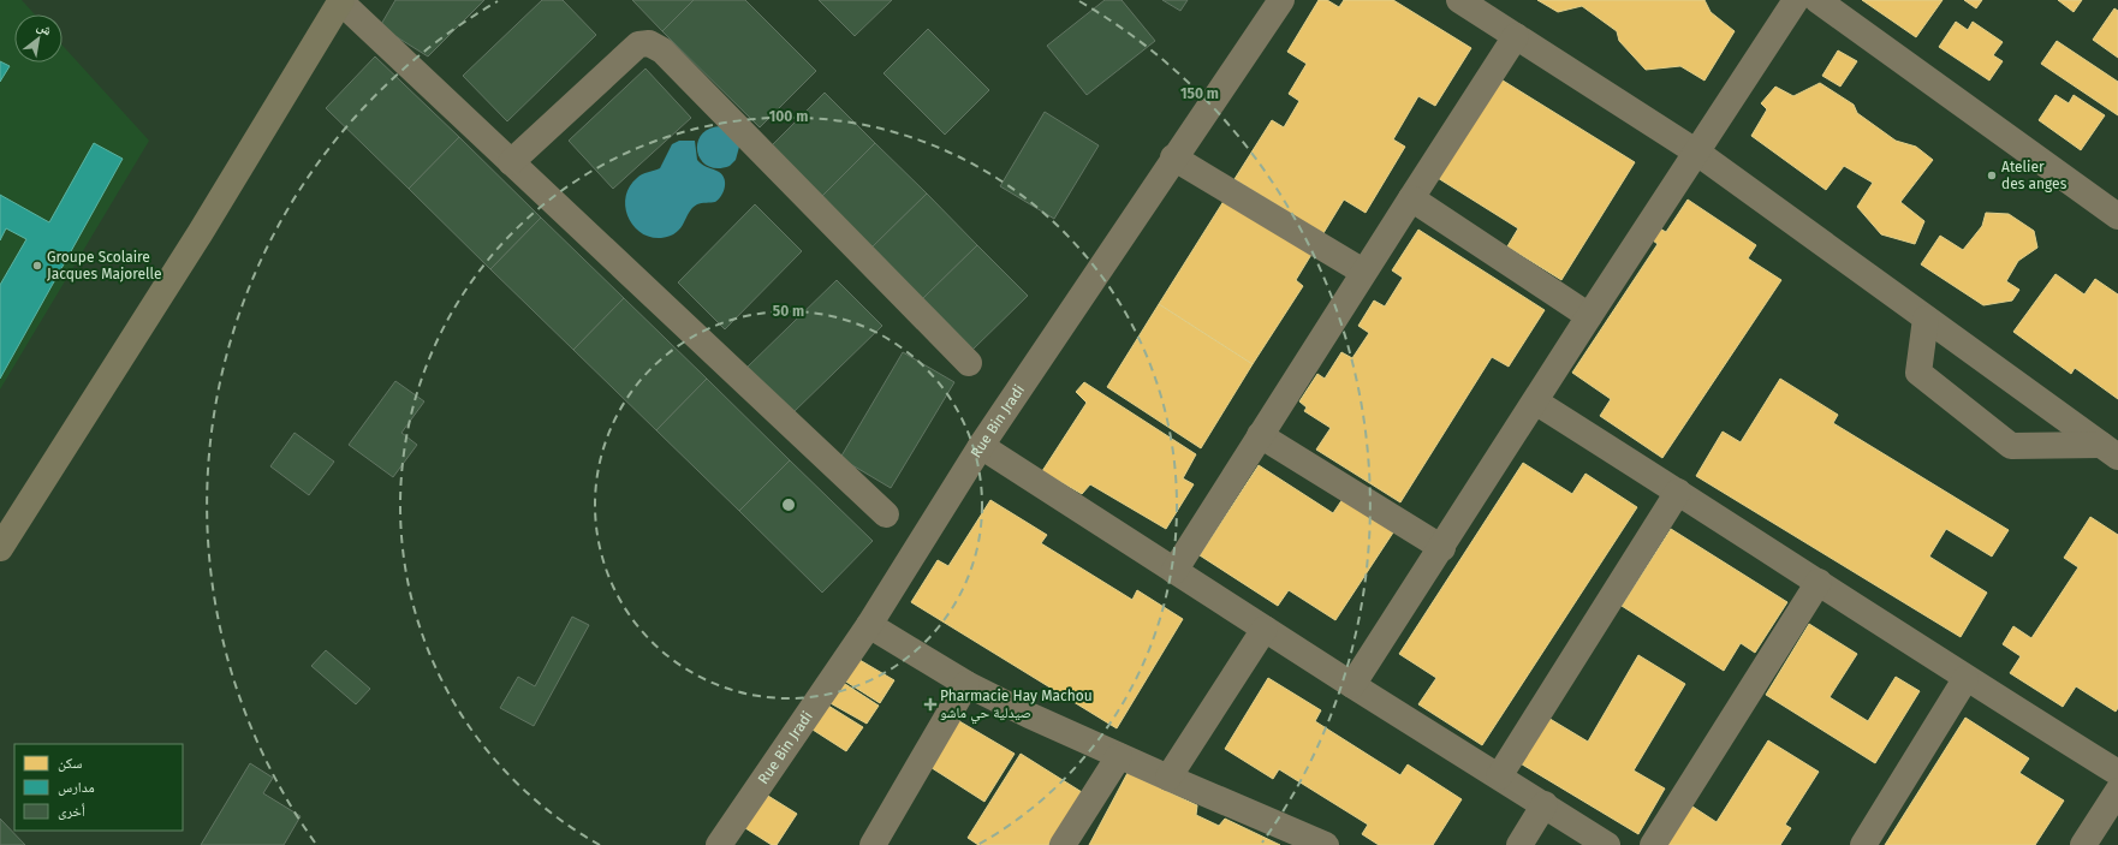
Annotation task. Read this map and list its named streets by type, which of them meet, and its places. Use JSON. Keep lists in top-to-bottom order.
{
  "streets": {
    "street": ["Rue Bin Jradi"]
  },
  "places": {
    "other": ["Atelier des anges", "Groupe Scolaire Jacques Majorelle"],
    "health": ["Pharmacie Hay Machou صيدلية حي ماشو"]
  },
  "legend": ["سكن", "مدارس", "أخرى"],
  "north": "top right",
  "rings": ["150 m", "100 m", "50 m"]
}
